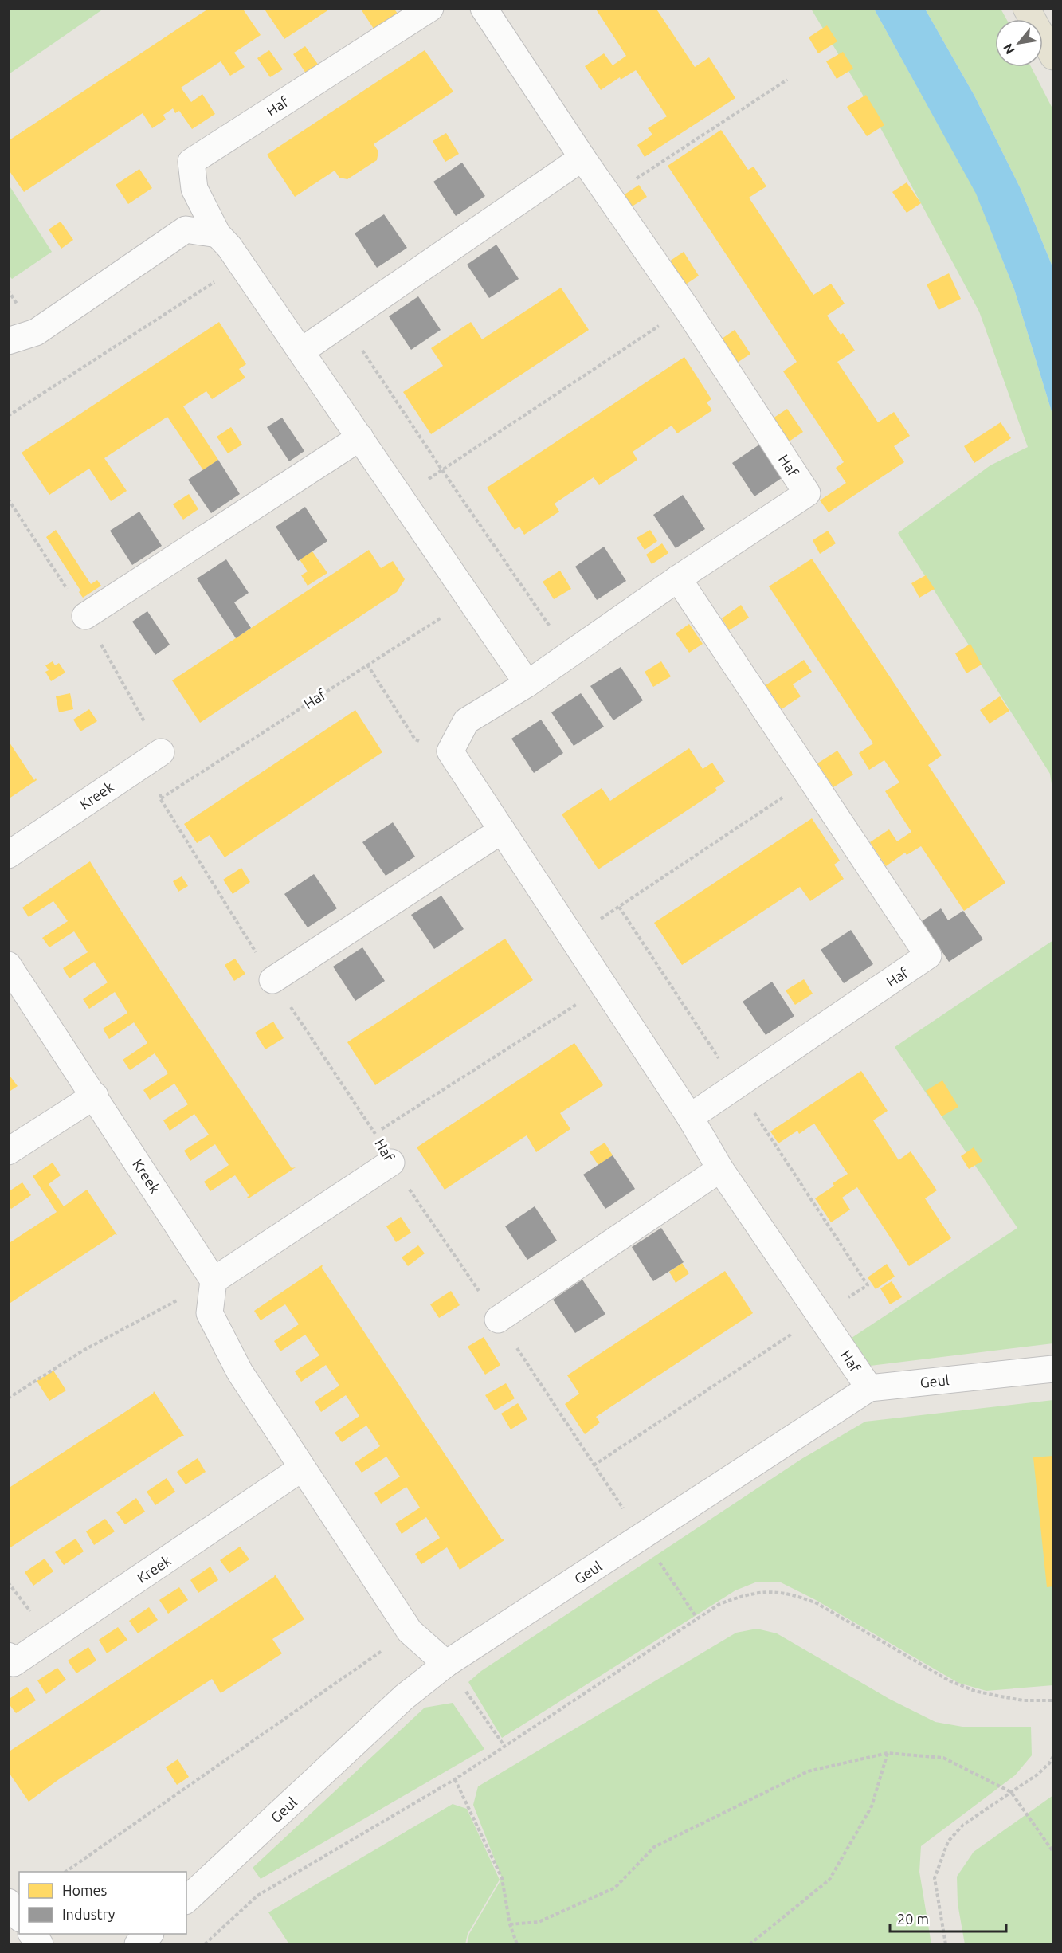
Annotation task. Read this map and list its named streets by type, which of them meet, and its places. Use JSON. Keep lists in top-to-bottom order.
{
  "streets": {
    "street": ["Haf", "Kreek", "Geul"]
  },
  "crossings": [
    ["Haf", "Geul"]
  ],
  "legend": ["Homes", "Industry"],
  "scale_bar": "20 m",
  "north": "bottom left"
}
